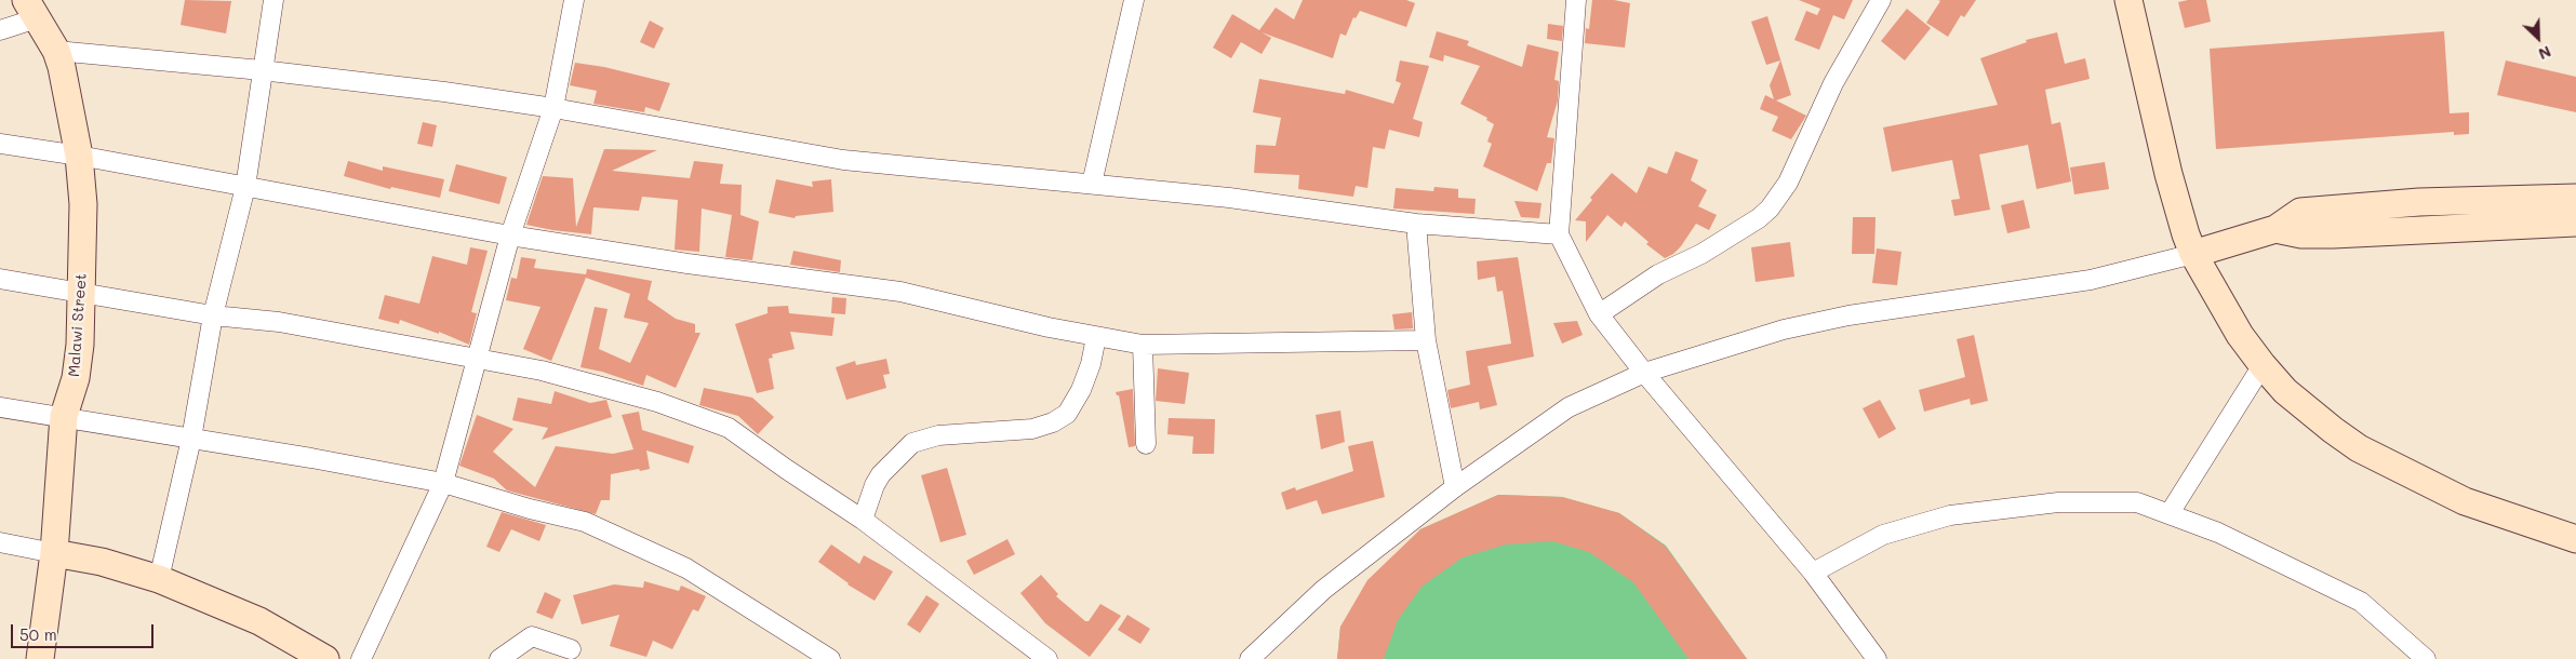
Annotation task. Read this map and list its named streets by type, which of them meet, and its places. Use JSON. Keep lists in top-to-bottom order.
{
  "streets": {
    "main road": ["Malawi Street"]
  },
  "scale_bar": "50 m",
  "north": "bottom right"
}
